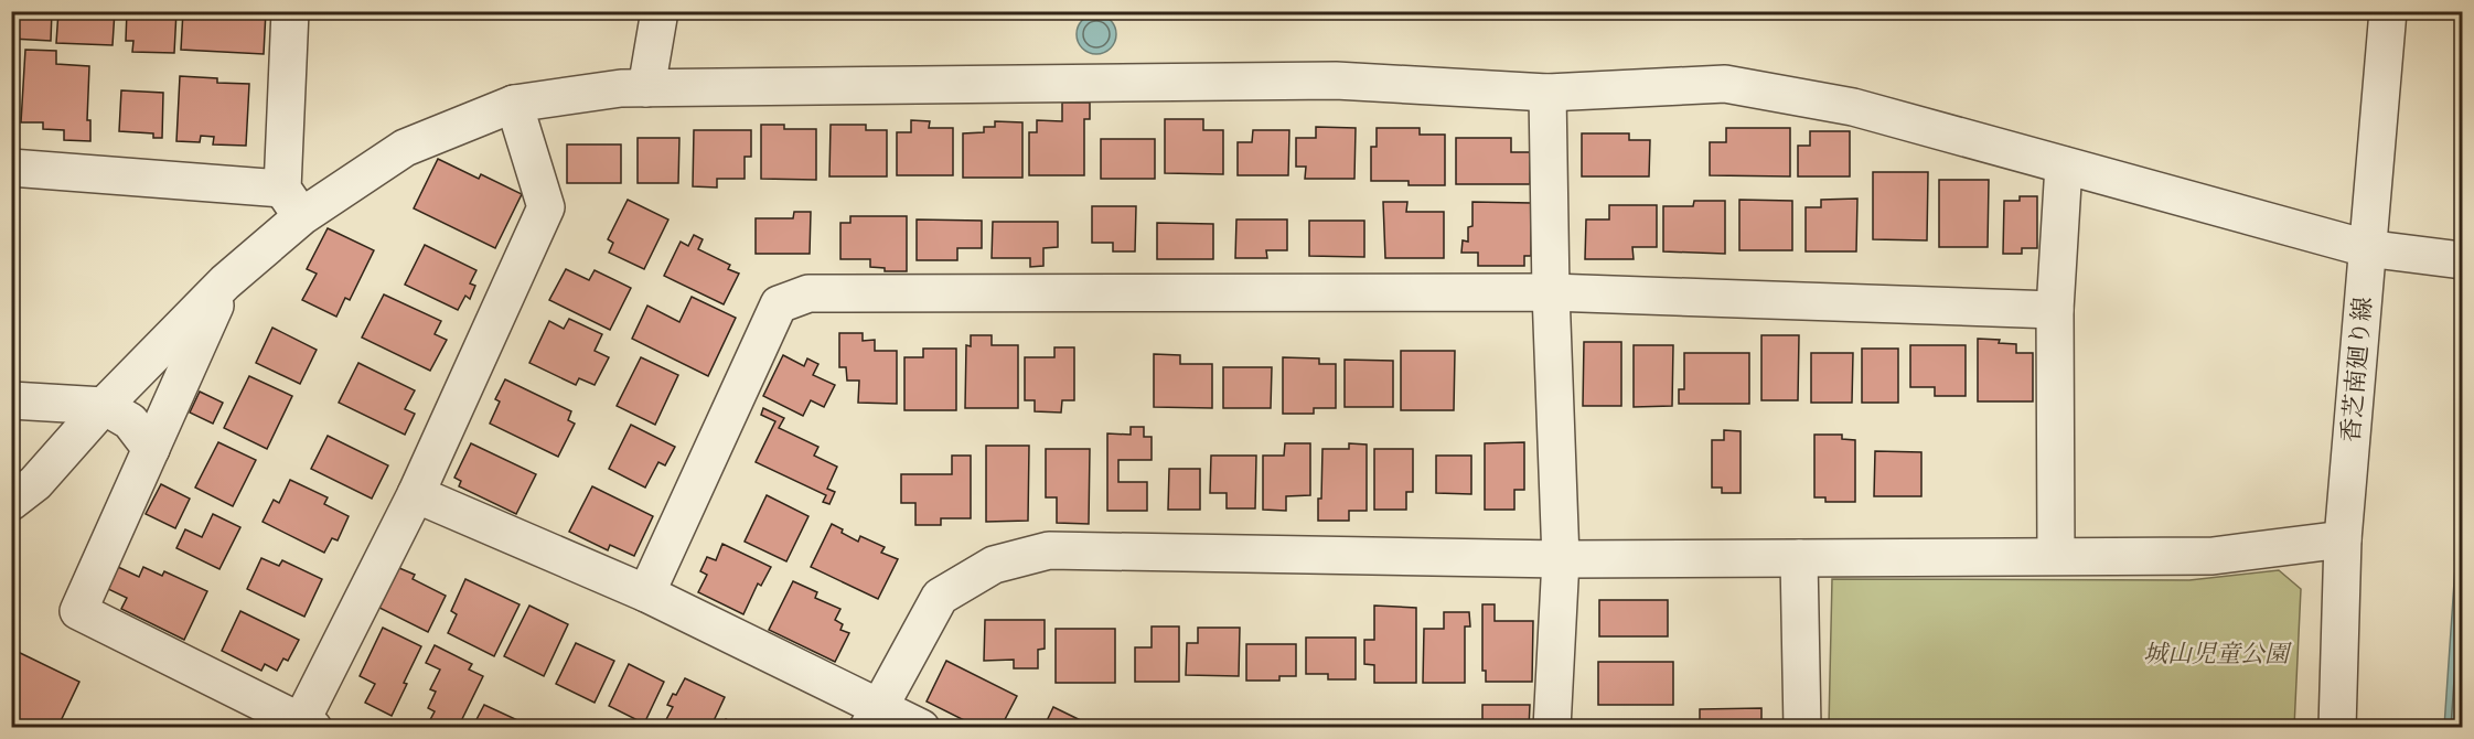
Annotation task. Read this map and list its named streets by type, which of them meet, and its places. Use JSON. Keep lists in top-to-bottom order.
{
  "streets": {
    "street": ["香芝南廻り線"]
  },
  "parks": ["城山児童公園"]
}
